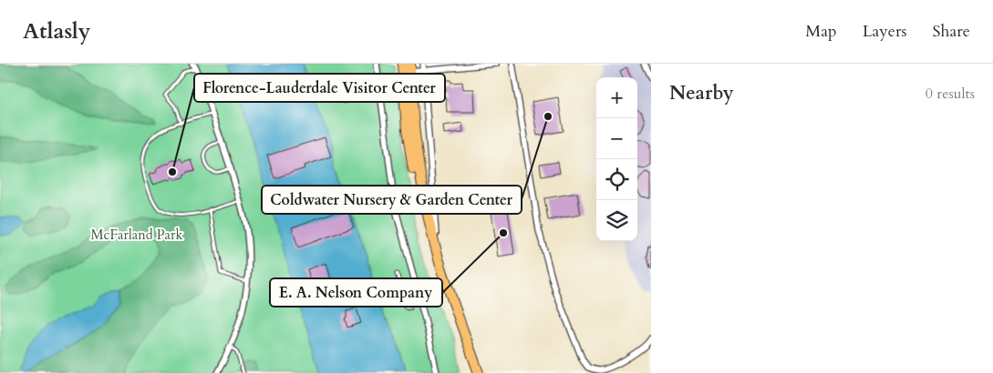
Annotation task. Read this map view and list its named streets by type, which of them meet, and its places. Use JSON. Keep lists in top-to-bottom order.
{
  "parks": ["McFarland Park"],
  "places": ["Coldwater Nursery & Garden Center", "Florence-Lauderdale Visitor Center", "E. A. Nelson Company"],
  "page": {
    "header": "Atlasly",
    "nav": ["Map", "Layers", "Share"],
    "heading": ["Nearby", "0 results"],
    "map_buttons": ["+", "−"]
  }
}
